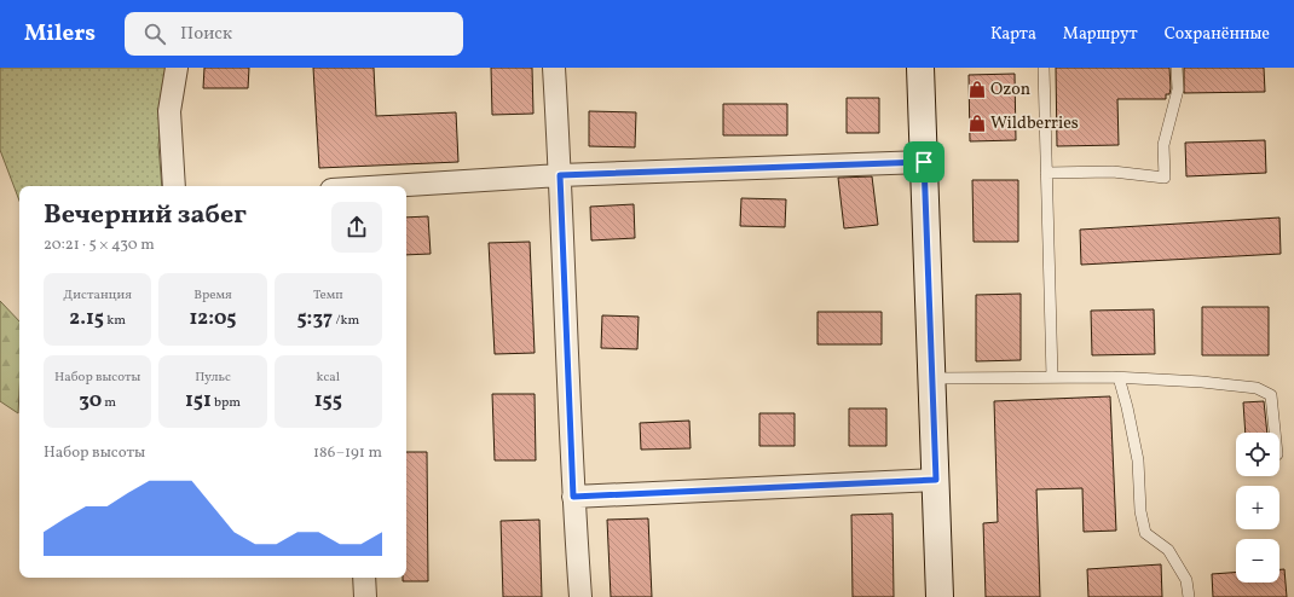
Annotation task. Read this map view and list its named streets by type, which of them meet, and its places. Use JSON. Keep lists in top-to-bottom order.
{
  "places": {
    "shop": ["Ozon", "Wildberries"]
  },
  "page": {
    "header": "Milers",
    "search": "Поиск",
    "nav": ["Карта", "Маршрут", "Сохранённые"],
    "heading": ["Вечерний забег", "20:21 · 5 × 430 m"],
    "stats": [
      ["Дистанция", "2.15 km"],
      ["Время", "12:05"],
      ["Темп", "5:37 /km"],
      ["Набор высоты", "30 m"],
      ["Пульс", "151 bpm"],
      ["kcal", "155"]
    ],
    "map_buttons": ["+", "−"],
    "chart": ["Набор высоты", "186–191 m"]
  }
}
